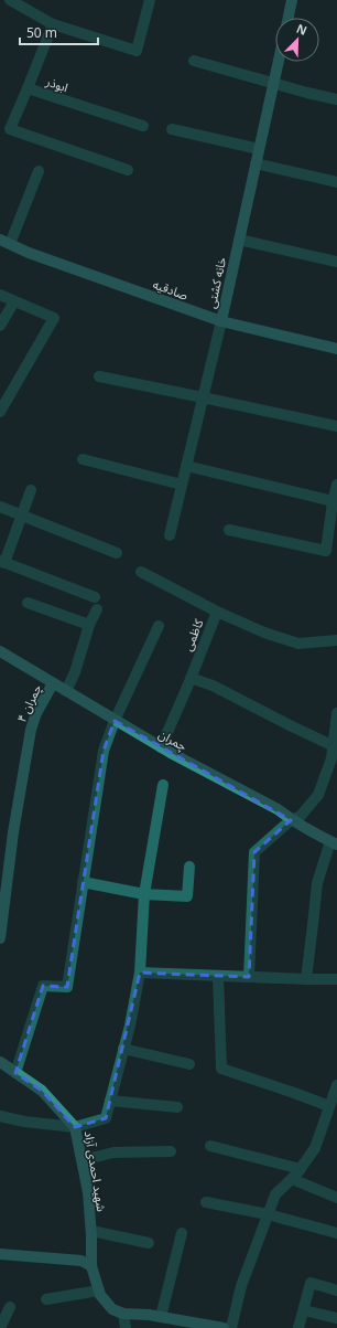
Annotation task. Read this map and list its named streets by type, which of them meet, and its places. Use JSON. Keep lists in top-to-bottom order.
{
  "streets": {
    "street": [
      "ابوذر",
      "خانه کشتی",
      "صادقیه",
      "کاظمی",
      "چمران ۴",
      "چمران",
      "شهید احمدی آزاد"
    ]
  },
  "crossings": [
    ["خانه کشتی", "صادقیه"],
    ["کاظمی", "چمران"],
    ["چمران ۴", "چمران"]
  ],
  "scale_bar": "50 m",
  "north": "top right"
}
